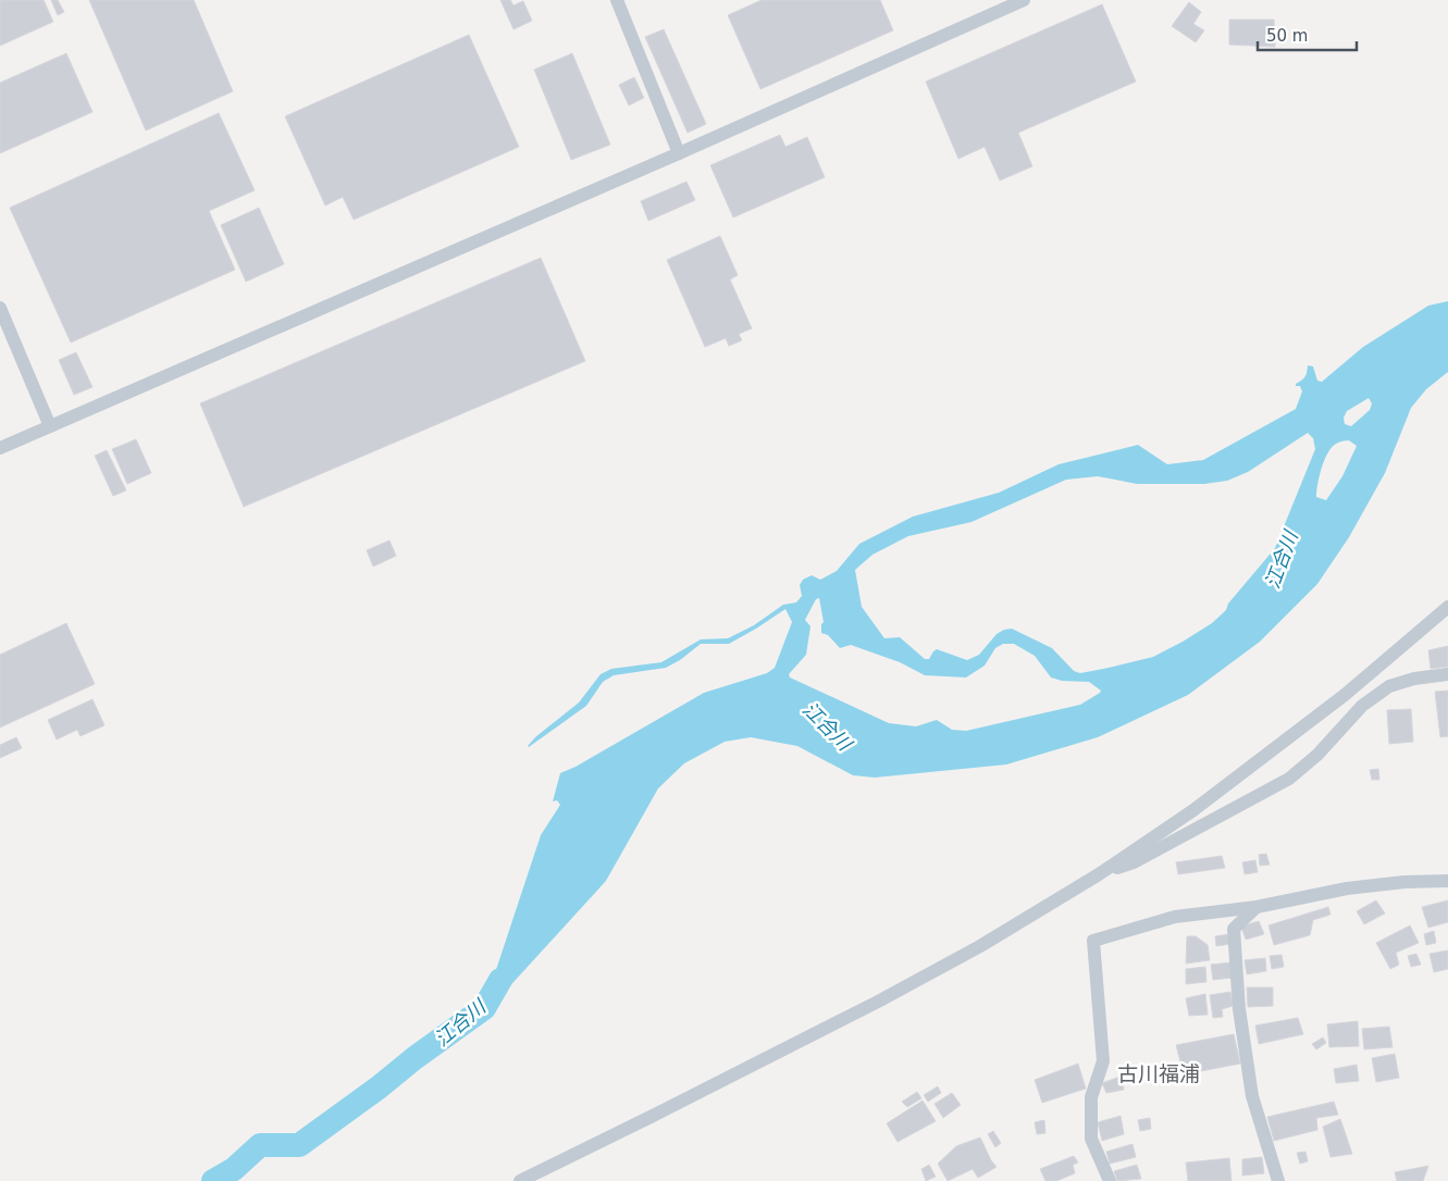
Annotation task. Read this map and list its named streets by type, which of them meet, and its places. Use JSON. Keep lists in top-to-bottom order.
{
  "districts": ["古川福浦"],
  "water": ["江合川"],
  "scale_bar": "50 m"
}
